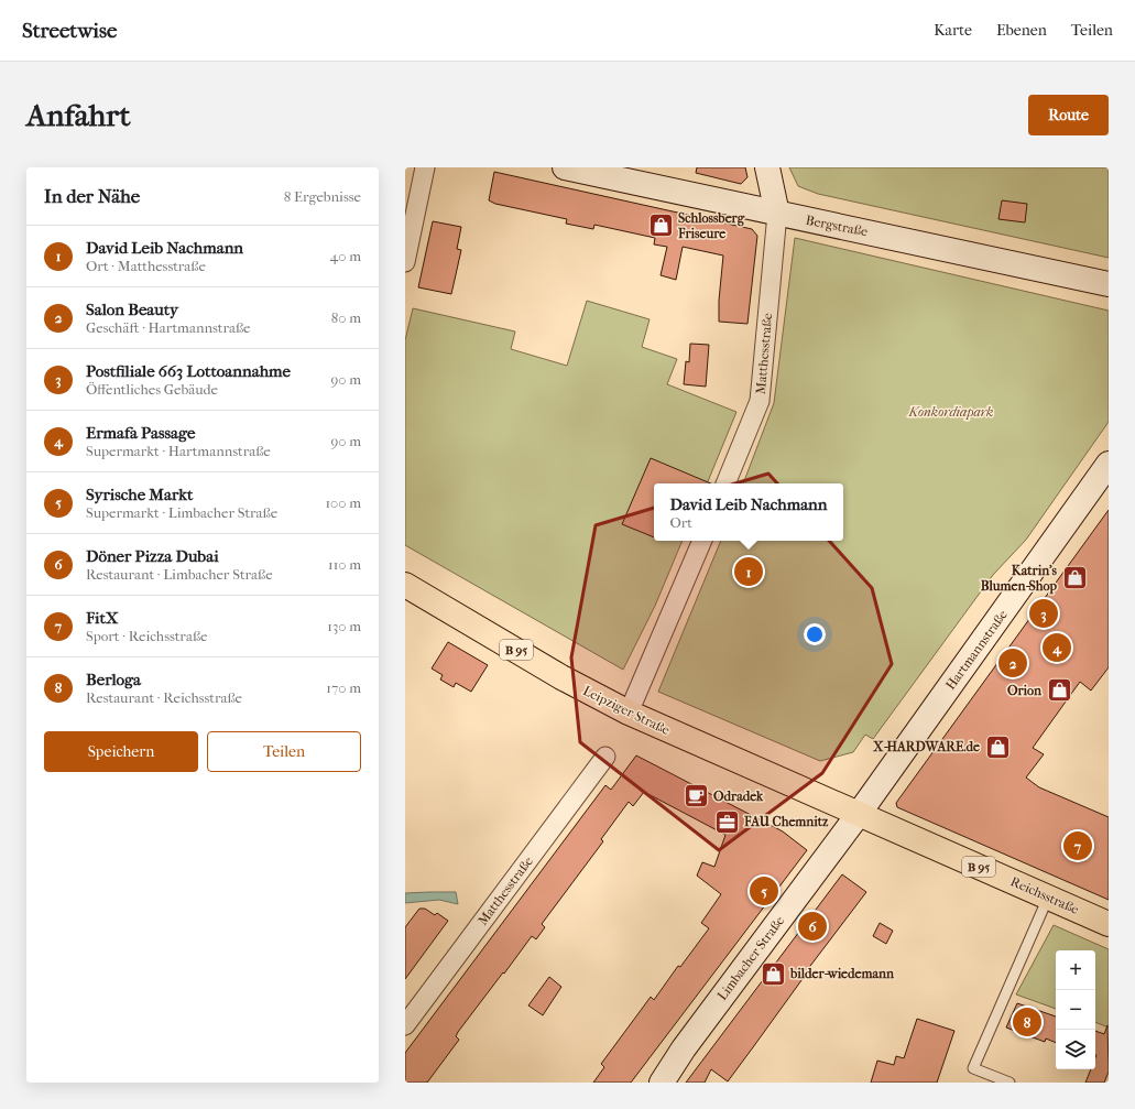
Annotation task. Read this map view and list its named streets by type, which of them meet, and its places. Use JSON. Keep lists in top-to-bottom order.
{
  "streets": {
    "main road": [
      "Bergstraße",
      "B 95",
      "Hartmannstraße",
      "Leipziger Straße",
      "Reichsstraße",
      "Limbacher Straße"
    ],
    "street": ["Matthesstraße"]
  },
  "crossings": [
    ["Bergstraße", "Matthesstraße"],
    ["Hartmannstraße", "Leipziger Straße"],
    ["Hartmannstraße", "Reichsstraße"],
    ["Hartmannstraße", "Limbacher Straße"],
    ["Leipziger Straße", "Reichsstraße"],
    ["Leipziger Straße", "Limbacher Straße"],
    ["Reichsstraße", "Limbacher Straße"]
  ],
  "parks": ["Konkordiapark"],
  "places": {
    "shop": [
      "Schlossberg Friseure",
      "Katrin's Blumen-Shop",
      "Orion",
      "X-HARDWARE.de",
      "bilder-wiedemann"
    ],
    "cafe": ["Odradek"],
    "office": ["FAU Chemnitz"]
  },
  "page": {
    "header": "Streetwise",
    "nav": ["Karte", "Ebenen", "Teilen"],
    "buttons": [
      "Route",
      ["Speichern", "Teilen"]
    ],
    "title": "Anfahrt",
    "heading": ["In der Nähe", "8 Ergebnisse"],
    "list": [
      {
        "mark": "1",
        "name": "David Leib Nachmann",
        "note": "Ort · Matthesstraße",
        "value": "40 m"
      },
      {
        "mark": "2",
        "name": "Salon Beauty",
        "note": "Geschäft · Hartmannstraße",
        "value": "80 m"
      },
      {
        "mark": "3",
        "name": "Postfiliale 663 Lottoannahme",
        "note": "Öffentliches Gebäude",
        "value": "90 m"
      },
      {
        "mark": "4",
        "name": "Ermafa Passage",
        "note": "Supermarkt · Hartmannstraße",
        "value": "90 m"
      },
      {
        "mark": "5",
        "name": "Syrische Markt",
        "note": "Supermarkt · Limbacher Straße",
        "value": "100 m"
      },
      {
        "mark": "6",
        "name": "Döner Pizza Dubai",
        "note": "Restaurant · Limbacher Straße",
        "value": "110 m"
      },
      {
        "mark": "7",
        "name": "FitX",
        "note": "Sport · Reichsstraße",
        "value": "130 m"
      },
      {
        "mark": "8",
        "name": "Berloga",
        "note": "Restaurant · Reichsstraße",
        "value": "170 m"
      }
    ],
    "popup": ["David Leib Nachmann", "Ort"],
    "pins": [
      "1",
      "3",
      "4",
      "2",
      "7",
      "5",
      "6",
      "8"
    ],
    "map_buttons": ["+", "−"]
  }
}
